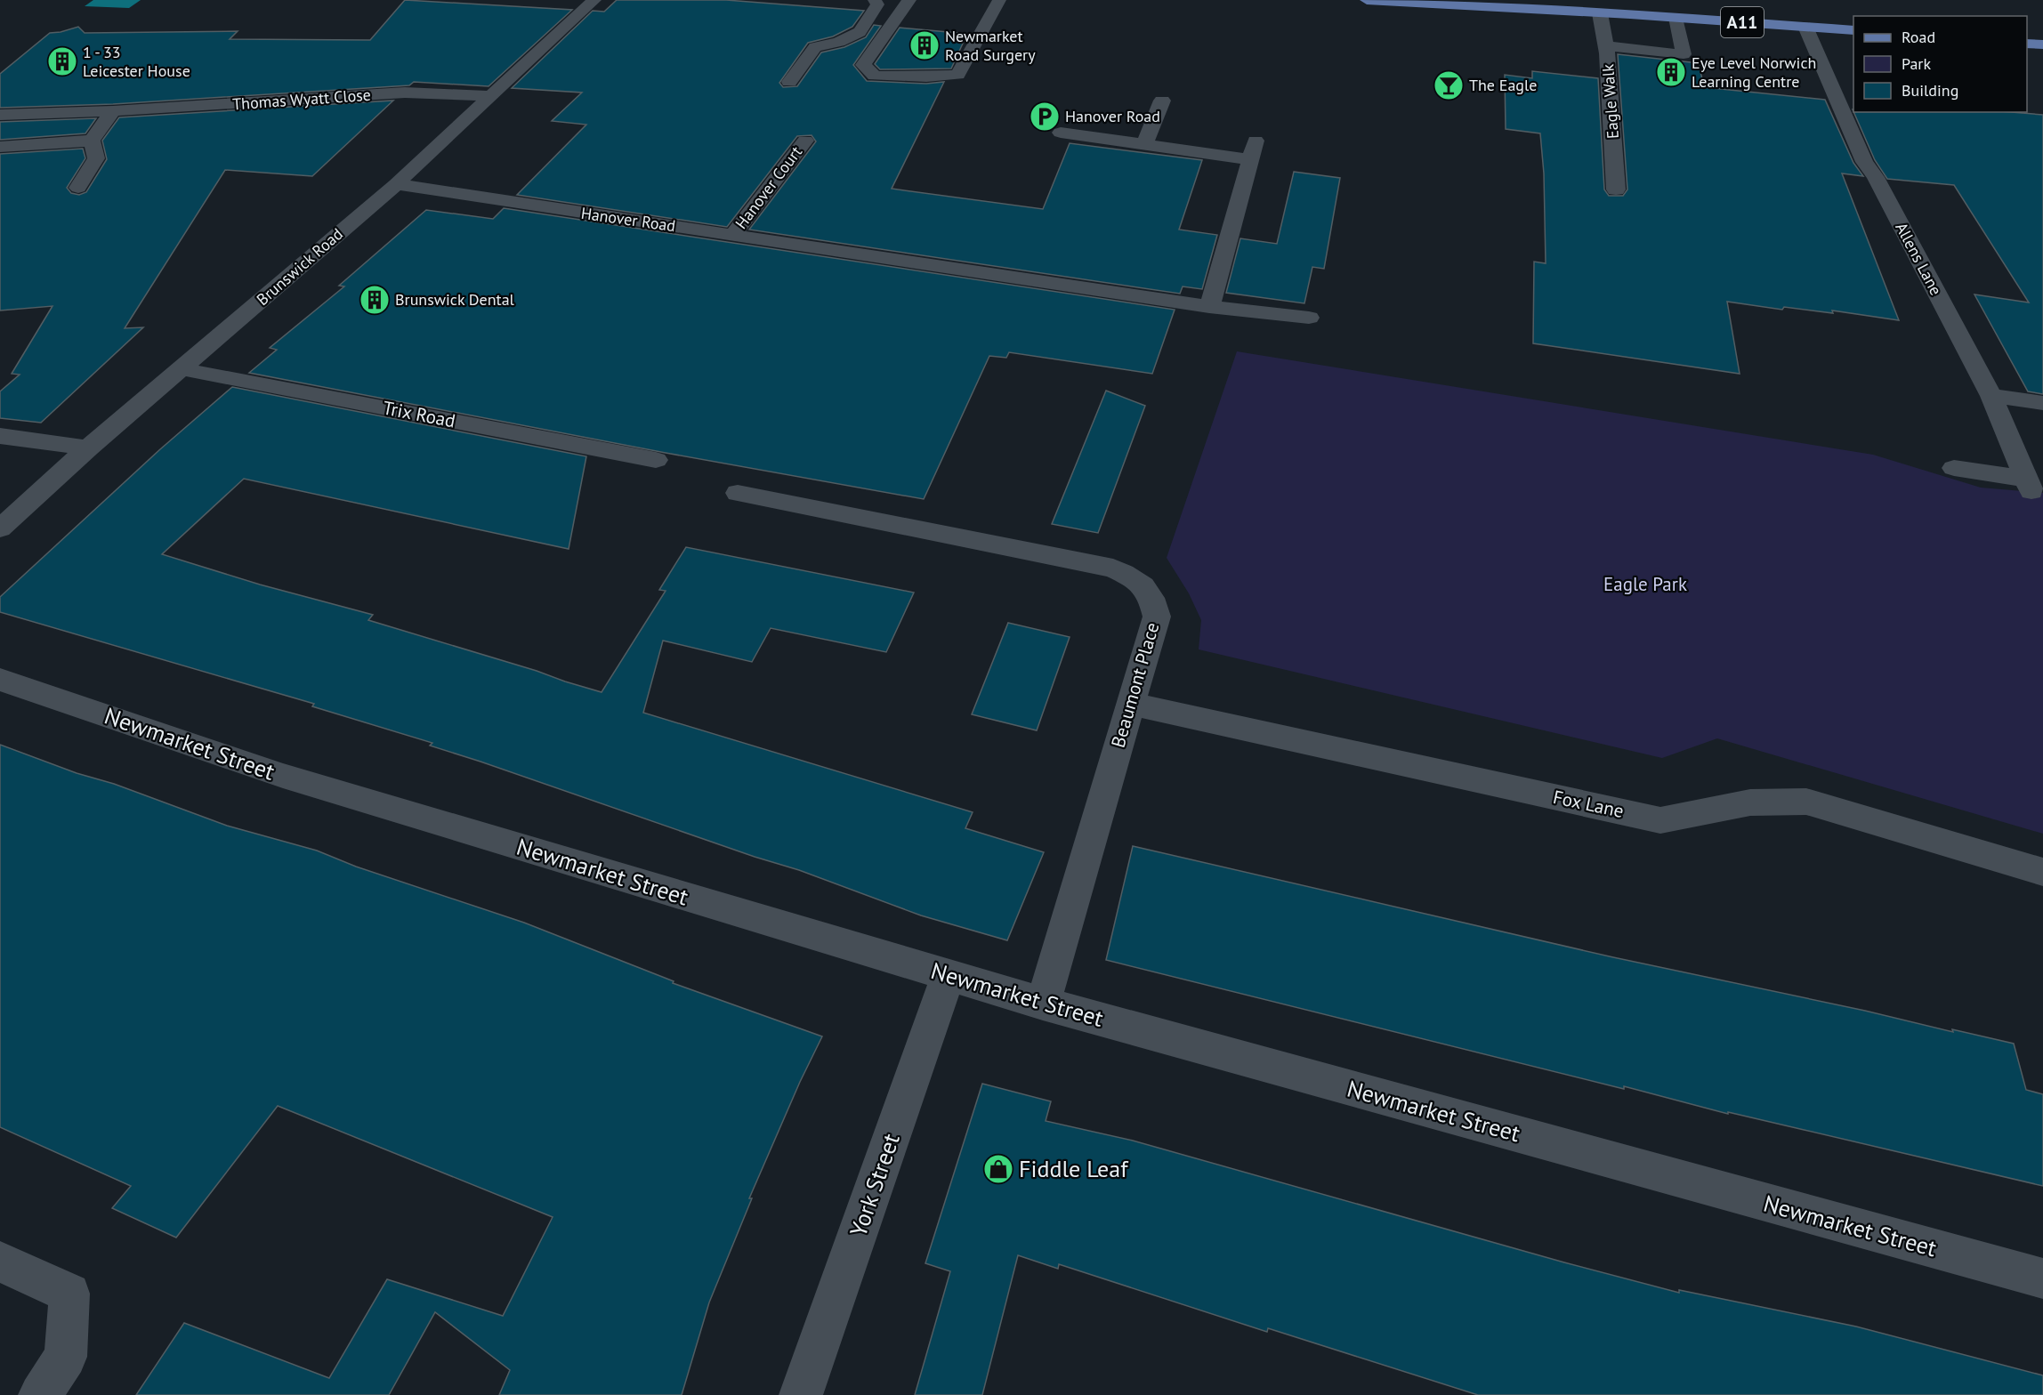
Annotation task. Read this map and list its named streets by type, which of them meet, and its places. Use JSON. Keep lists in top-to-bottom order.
{
  "streets": {
    "main road": ["A11"],
    "street": [
      "Thomas Wyatt Close",
      "Eagle Walk",
      "Hanover Court",
      "Hanover Road",
      "Allens Lane",
      "Brunswick Road",
      "Trix Road",
      "Beaumont Place",
      "Newmarket Street",
      "Fox Lane",
      "York Street"
    ]
  },
  "crossings": [
    ["A11", "Eagle Walk"],
    ["A11", "Allens Lane"],
    ["Thomas Wyatt Close", "Brunswick Road"],
    ["Hanover Court", "Hanover Road"],
    ["Hanover Road", "Brunswick Road"],
    ["Brunswick Road", "Trix Road"],
    ["Beaumont Place", "Newmarket Street"],
    ["Beaumont Place", "Fox Lane"],
    ["Newmarket Street", "York Street"]
  ],
  "parks": ["Eagle Park"],
  "places": {
    "building": [
      "Newmarket Road Surgery",
      "1 - 33 Leicester House",
      "Eye Level Norwich Learning Centre",
      "Brunswick Dental"
    ],
    "bar": ["The Eagle"],
    "parking": ["Hanover Road"],
    "shop": ["Fiddle Leaf"]
  },
  "legend": ["Road", "Park", "Building"]
}
